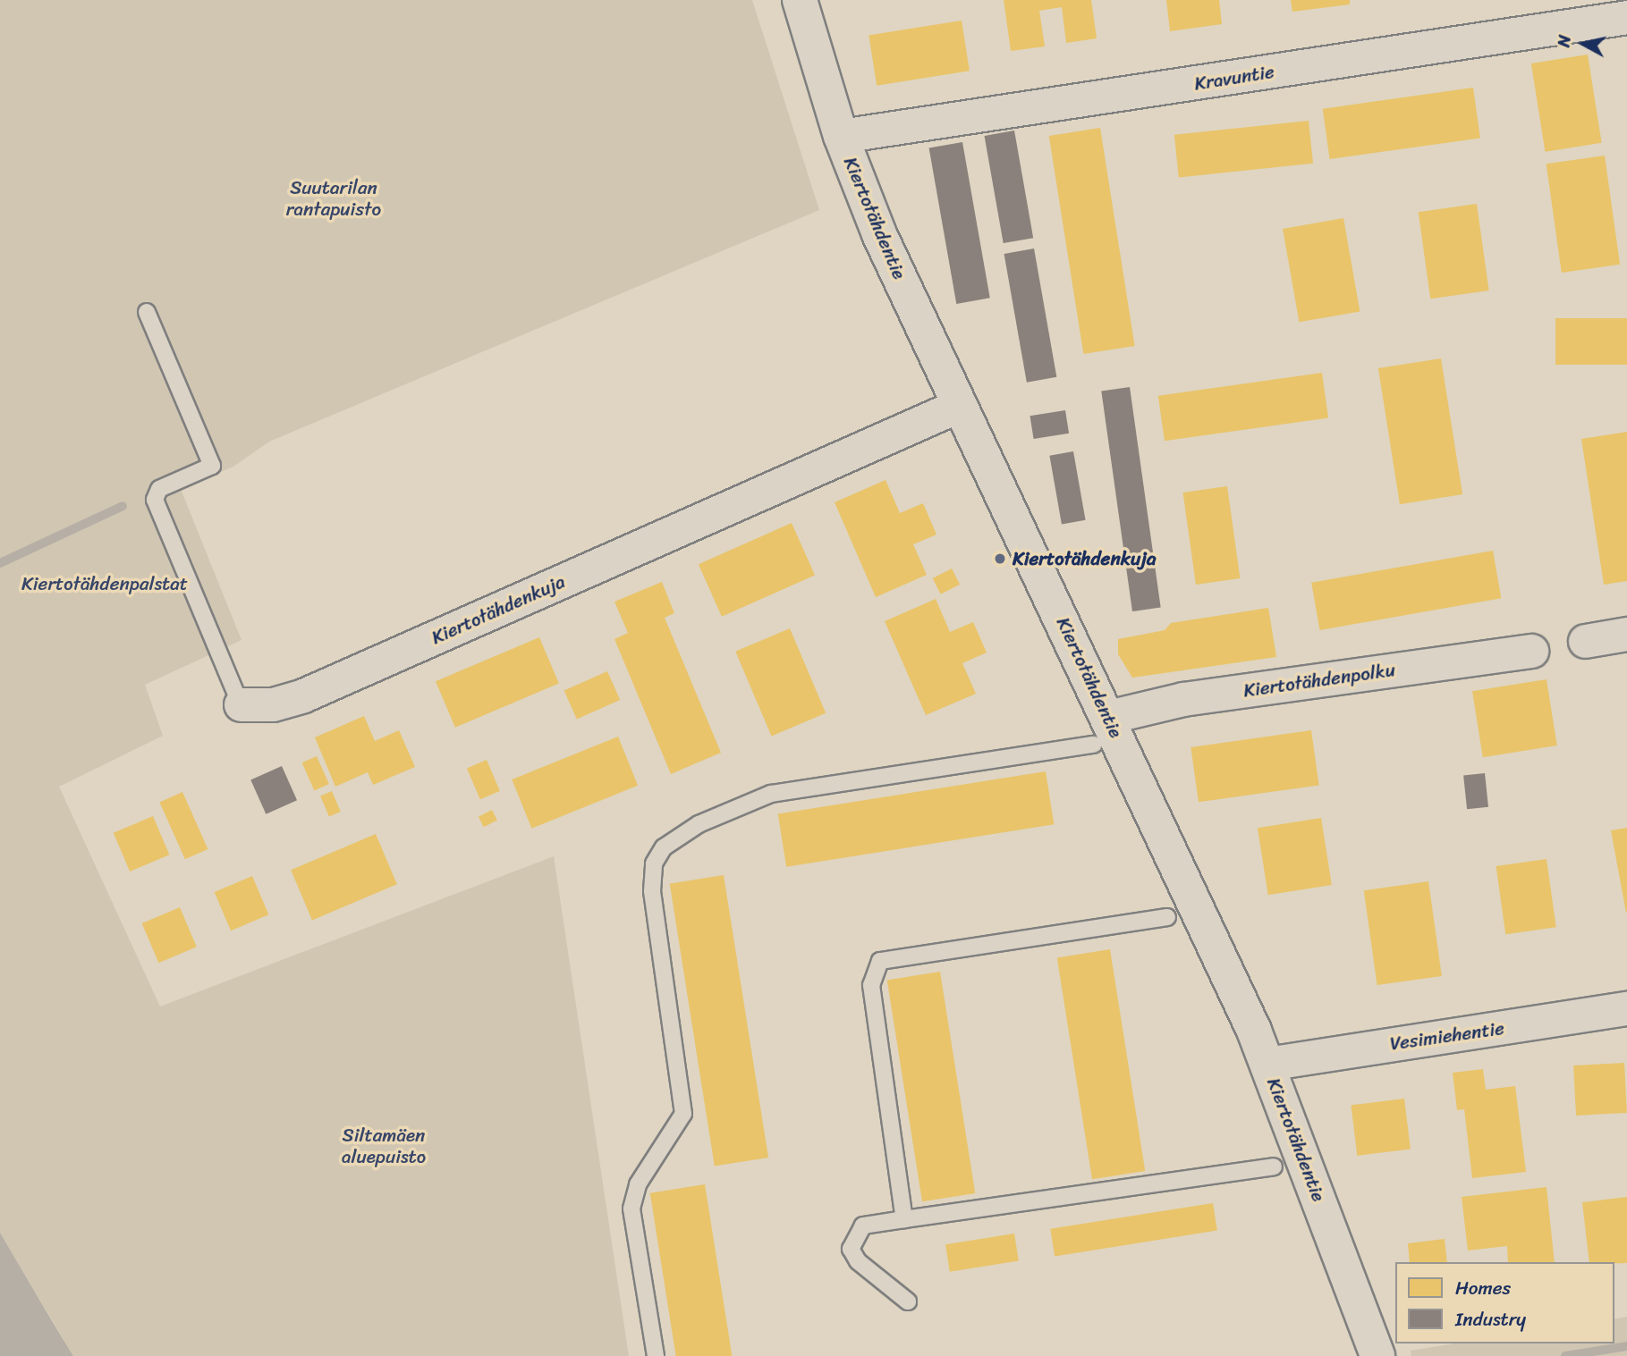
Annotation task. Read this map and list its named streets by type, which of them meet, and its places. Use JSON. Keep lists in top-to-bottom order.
{
  "streets": {
    "street": [
      "Kravuntie",
      "Kiertotähdentie",
      "Kiertotähdenkuja",
      "Kiertotähdenpolku",
      "Vesimiehentie"
    ]
  },
  "crossings": [
    ["Kravuntie", "Kiertotähdentie"],
    ["Kiertotähdentie", "Kiertotähdenkuja"],
    ["Kiertotähdentie", "Kiertotähdenpolku"],
    ["Kiertotähdentie", "Vesimiehentie"]
  ],
  "parks": ["Suutarilan rantapuisto", "Kiertotähdenpalstat", "Siltamäen aluepuisto"],
  "places": ["Kiertotähdenkuja"],
  "legend": ["Homes", "Industry"],
  "north": "left"
}
